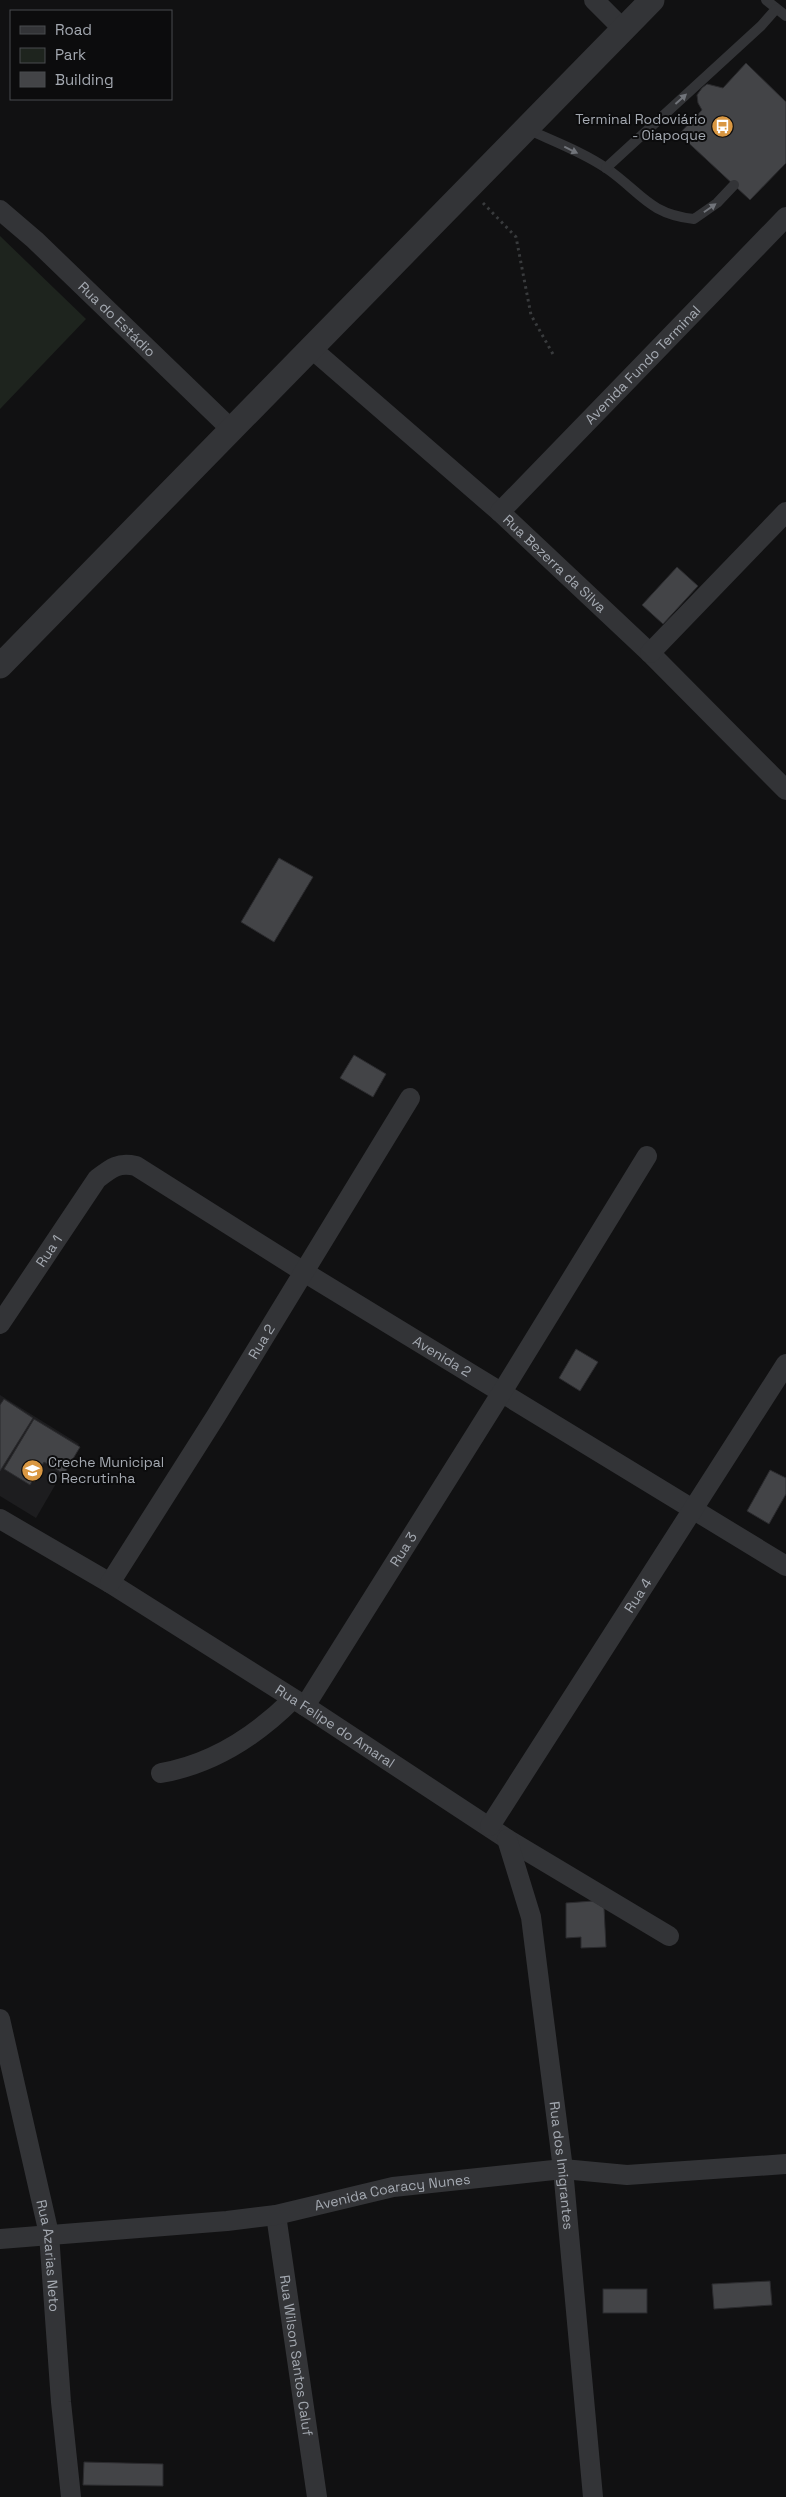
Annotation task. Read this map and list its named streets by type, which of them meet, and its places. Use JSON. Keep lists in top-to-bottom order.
{
  "streets": {
    "street": [
      "Rua do Estádio",
      "Avenida Fundo Terminal",
      "Rua Bezerra da Silva",
      "Rua 1",
      "Rua 2",
      "Avenida 2",
      "Rua 3",
      "Rua 4",
      "Rua Felipe do Amaral",
      "Rua dos Imigrantes",
      "Avenida Coaracy Nunes",
      "Rua Azarias Neto",
      "Rua Wilson Santos Caluf"
    ]
  },
  "crossings": [
    ["Avenida Fundo Terminal", "Rua Bezerra da Silva"],
    ["Rua 1", "Avenida 2"],
    ["Rua 2", "Avenida 2"],
    ["Rua 2", "Rua Felipe do Amaral"],
    ["Avenida 2", "Rua 3"],
    ["Avenida 2", "Rua 4"],
    ["Rua 3", "Rua Felipe do Amaral"],
    ["Rua 4", "Rua Felipe do Amaral"],
    ["Rua Felipe do Amaral", "Rua dos Imigrantes"],
    ["Rua dos Imigrantes", "Avenida Coaracy Nunes"],
    ["Avenida Coaracy Nunes", "Rua Azarias Neto"],
    ["Avenida Coaracy Nunes", "Rua Wilson Santos Caluf"]
  ],
  "places": {
    "bus stop": ["Terminal Rodoviário - Oiapoque"],
    "school or university": ["Creche Municipal O Recrutinha"]
  },
  "legend": ["Road", "Park", "Building"]
}
